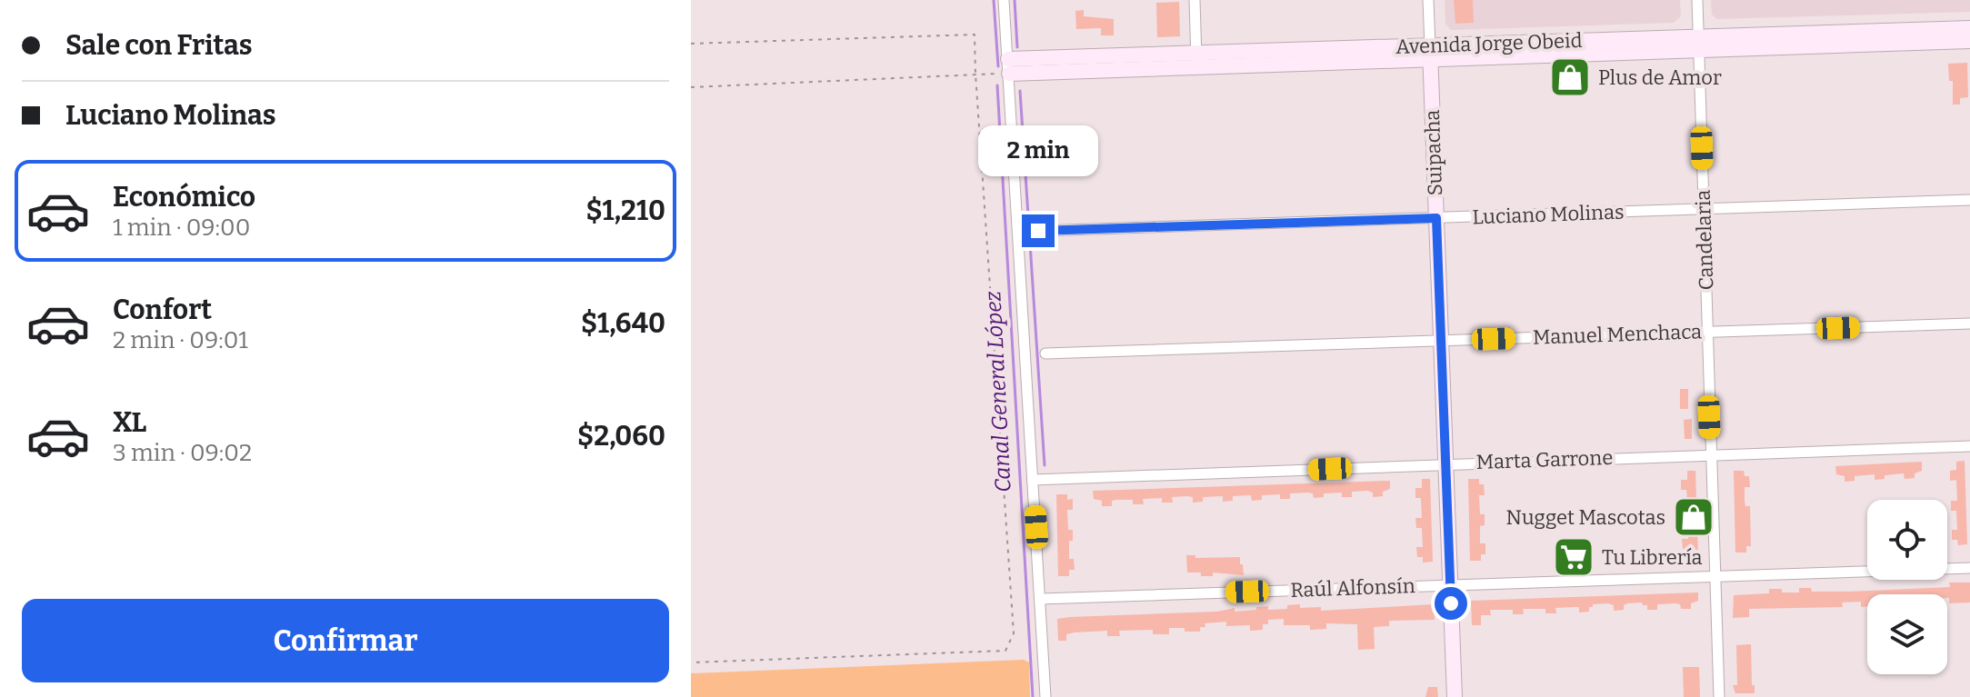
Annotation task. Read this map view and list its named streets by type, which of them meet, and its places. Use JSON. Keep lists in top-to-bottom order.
{
  "streets": {
    "main road": ["Avenida Jorge Obeid", "Suipacha"],
    "street": [
      "Luciano Molinas",
      "Candelaria",
      "Manuel Menchaca",
      "Marta Garrone",
      "Raúl Alfonsín"
    ]
  },
  "crossings": [
    ["Avenida Jorge Obeid", "Suipacha"],
    ["Avenida Jorge Obeid", "Candelaria"],
    ["Suipacha", "Luciano Molinas"],
    ["Suipacha", "Manuel Menchaca"],
    ["Suipacha", "Marta Garrone"],
    ["Suipacha", "Raúl Alfonsín"],
    ["Luciano Molinas", "Candelaria"],
    ["Candelaria", "Manuel Menchaca"],
    ["Candelaria", "Marta Garrone"],
    ["Candelaria", "Raúl Alfonsín"]
  ],
  "water": ["Canal General López"],
  "places": {
    "shop": ["Plus de Amor", "Nugget Mascotas"],
    "supermarket": ["Tu Librería"]
  },
  "page": {
    "banner": ["Sale con Fritas", "Luciano Molinas"],
    "bubble": "2 min",
    "list": [
      {
        "name": "Económico",
        "note": "1 min · 09:00",
        "value": "$1,210"
      },
      {
        "name": "Confort",
        "note": "2 min · 09:01",
        "value": "$1,640"
      },
      {
        "name": "XL",
        "note": "3 min · 09:02",
        "value": "$2,060"
      }
    ],
    "buttons": "Confirmar"
  }
}
